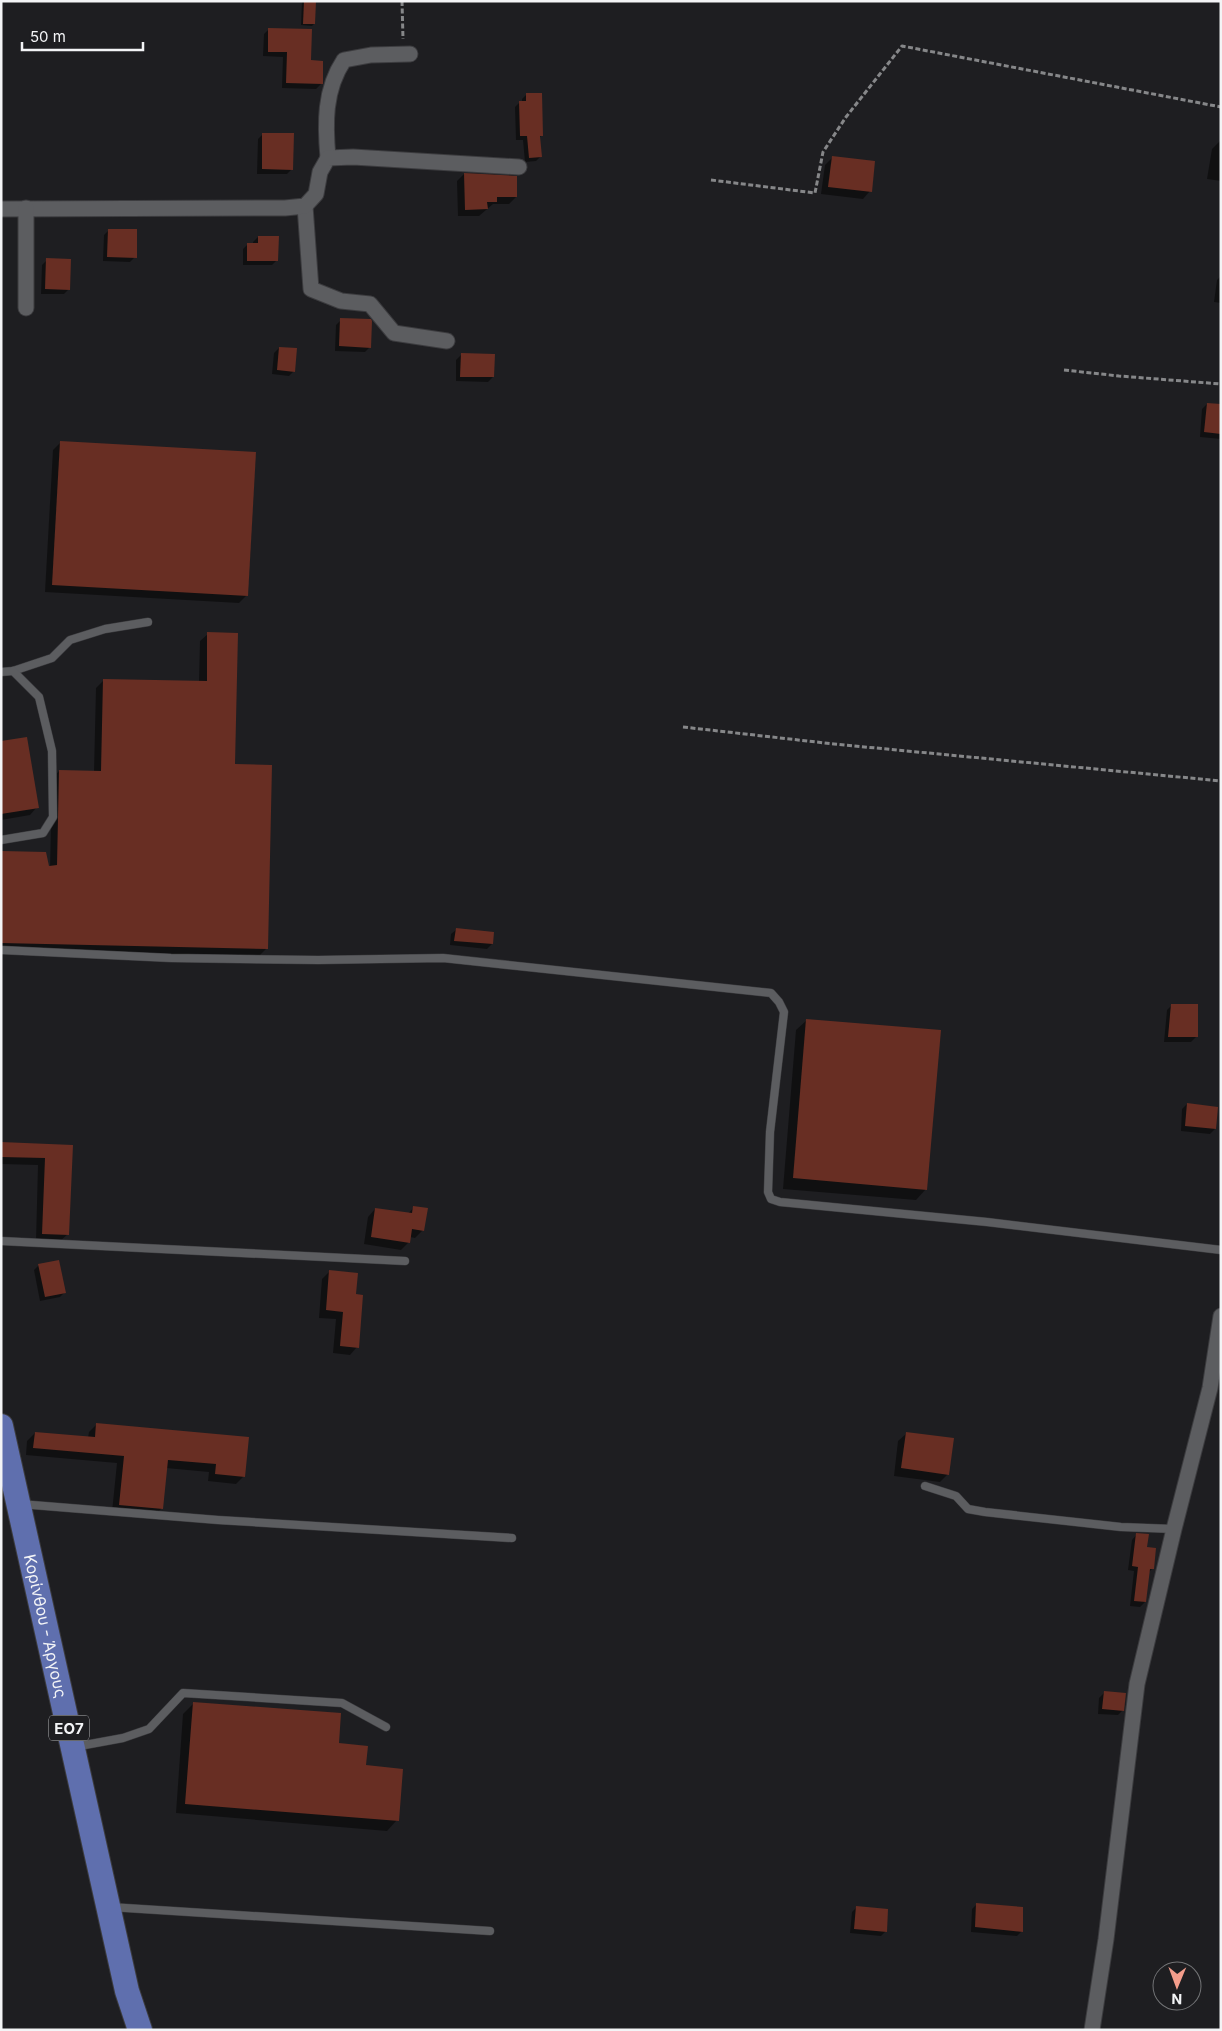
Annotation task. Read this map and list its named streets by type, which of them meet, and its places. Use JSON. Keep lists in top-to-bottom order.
{
  "streets": {
    "main road": ["Κορίνθου - Άργους", "ΕΟ7"]
  },
  "scale_bar": "50 m",
  "north": "bottom"
}
